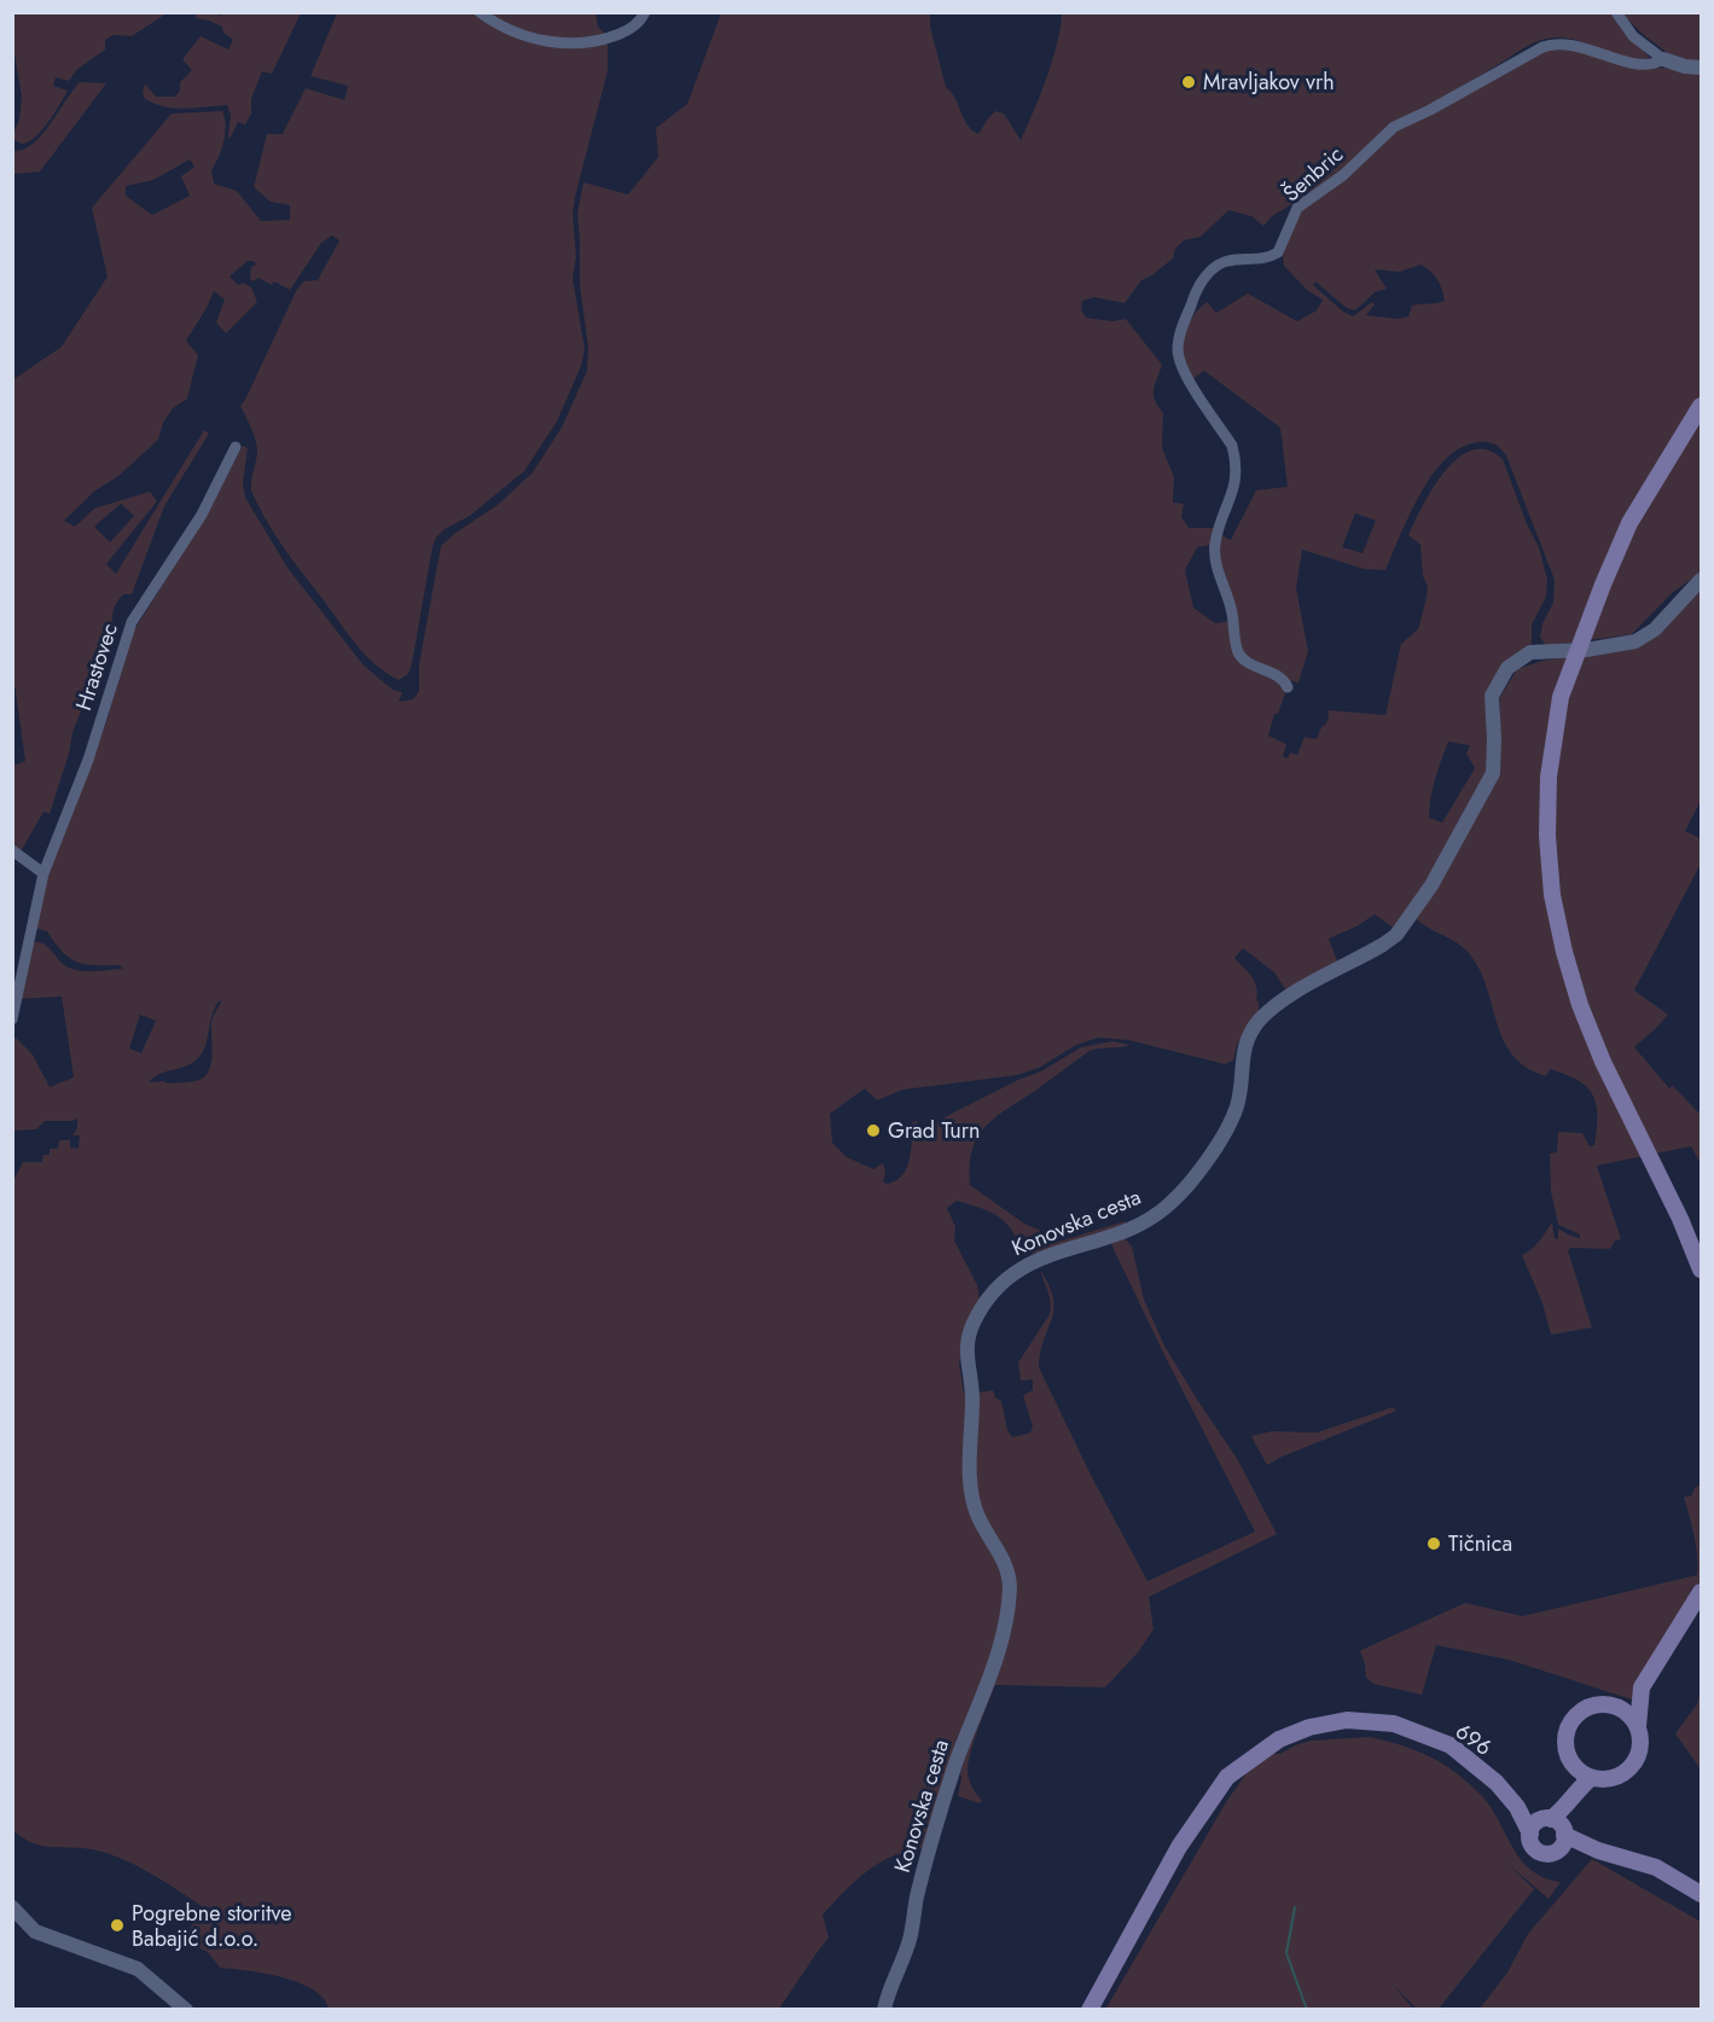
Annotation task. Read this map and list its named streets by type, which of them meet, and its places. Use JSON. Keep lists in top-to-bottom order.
{
  "streets": {
    "main road": ["696"],
    "street": ["Šenbric", "Hrastovec", "Konovska cesta"]
  },
  "places": [
    "Mravljakov vrh",
    "Grad Turn",
    "Tičnica",
    "Pogrebne storitve Babajić d.o.o."
  ]
}
